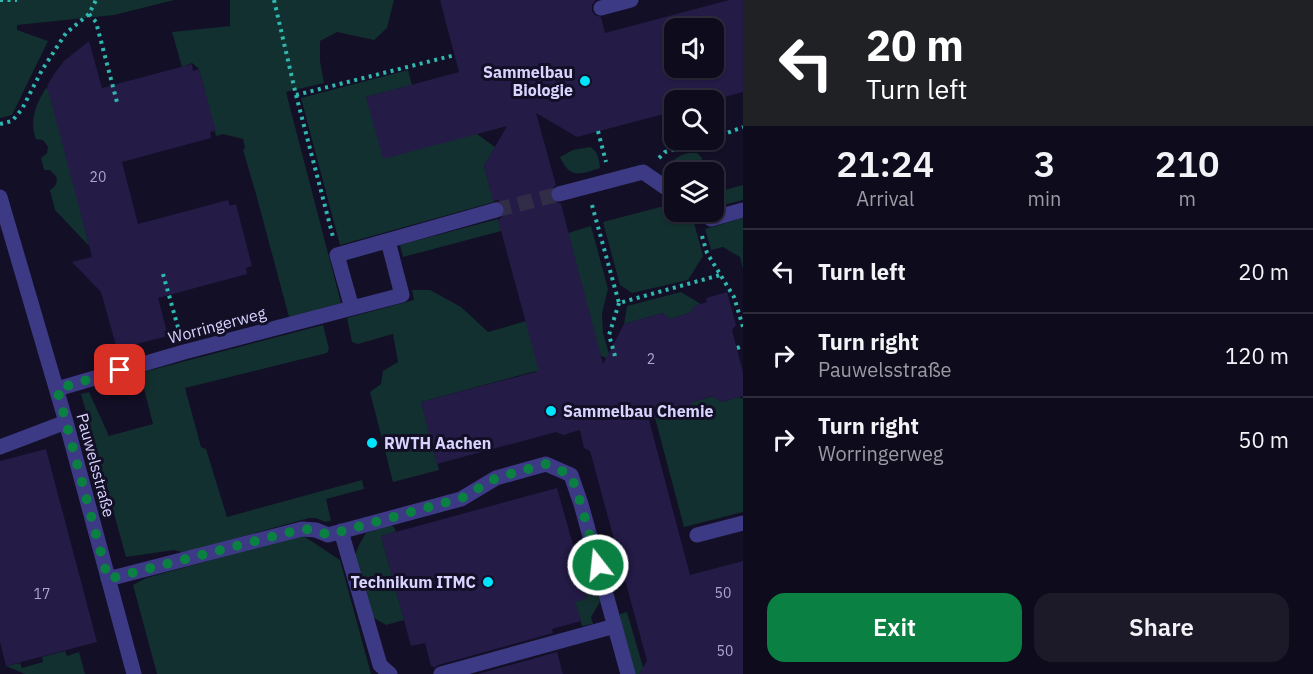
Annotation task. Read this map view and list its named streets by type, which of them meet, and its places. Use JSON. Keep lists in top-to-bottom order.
{
  "streets": {
    "street": ["Worringerweg", "Pauwelsstraße"]
  },
  "crossings": [
    ["Worringerweg", "Pauwelsstraße"]
  ],
  "places": [
    "Sammelbau Biologie",
    "Sammelbau Chemie",
    "RWTH Aachen",
    "Technikum ITMC"
  ],
  "house_numbers": [
    "20",
    "2",
    "50",
    "17",
    "50"
  ],
  "page": {
    "turn": ["20 m", "Turn left"],
    "eta": [
      "21:24",
      "Arrival",
      "3",
      "min",
      "210",
      "m"
    ],
    "list": [
      {
        "name": "Turn left",
        "value": "20 m"
      },
      {
        "name": "Turn right",
        "note": "Pauwelsstraße",
        "value": "120 m"
      },
      {
        "name": "Turn right",
        "note": "Worringerweg",
        "value": "50 m"
      }
    ],
    "buttons": ["Exit", "Share"]
  }
}
